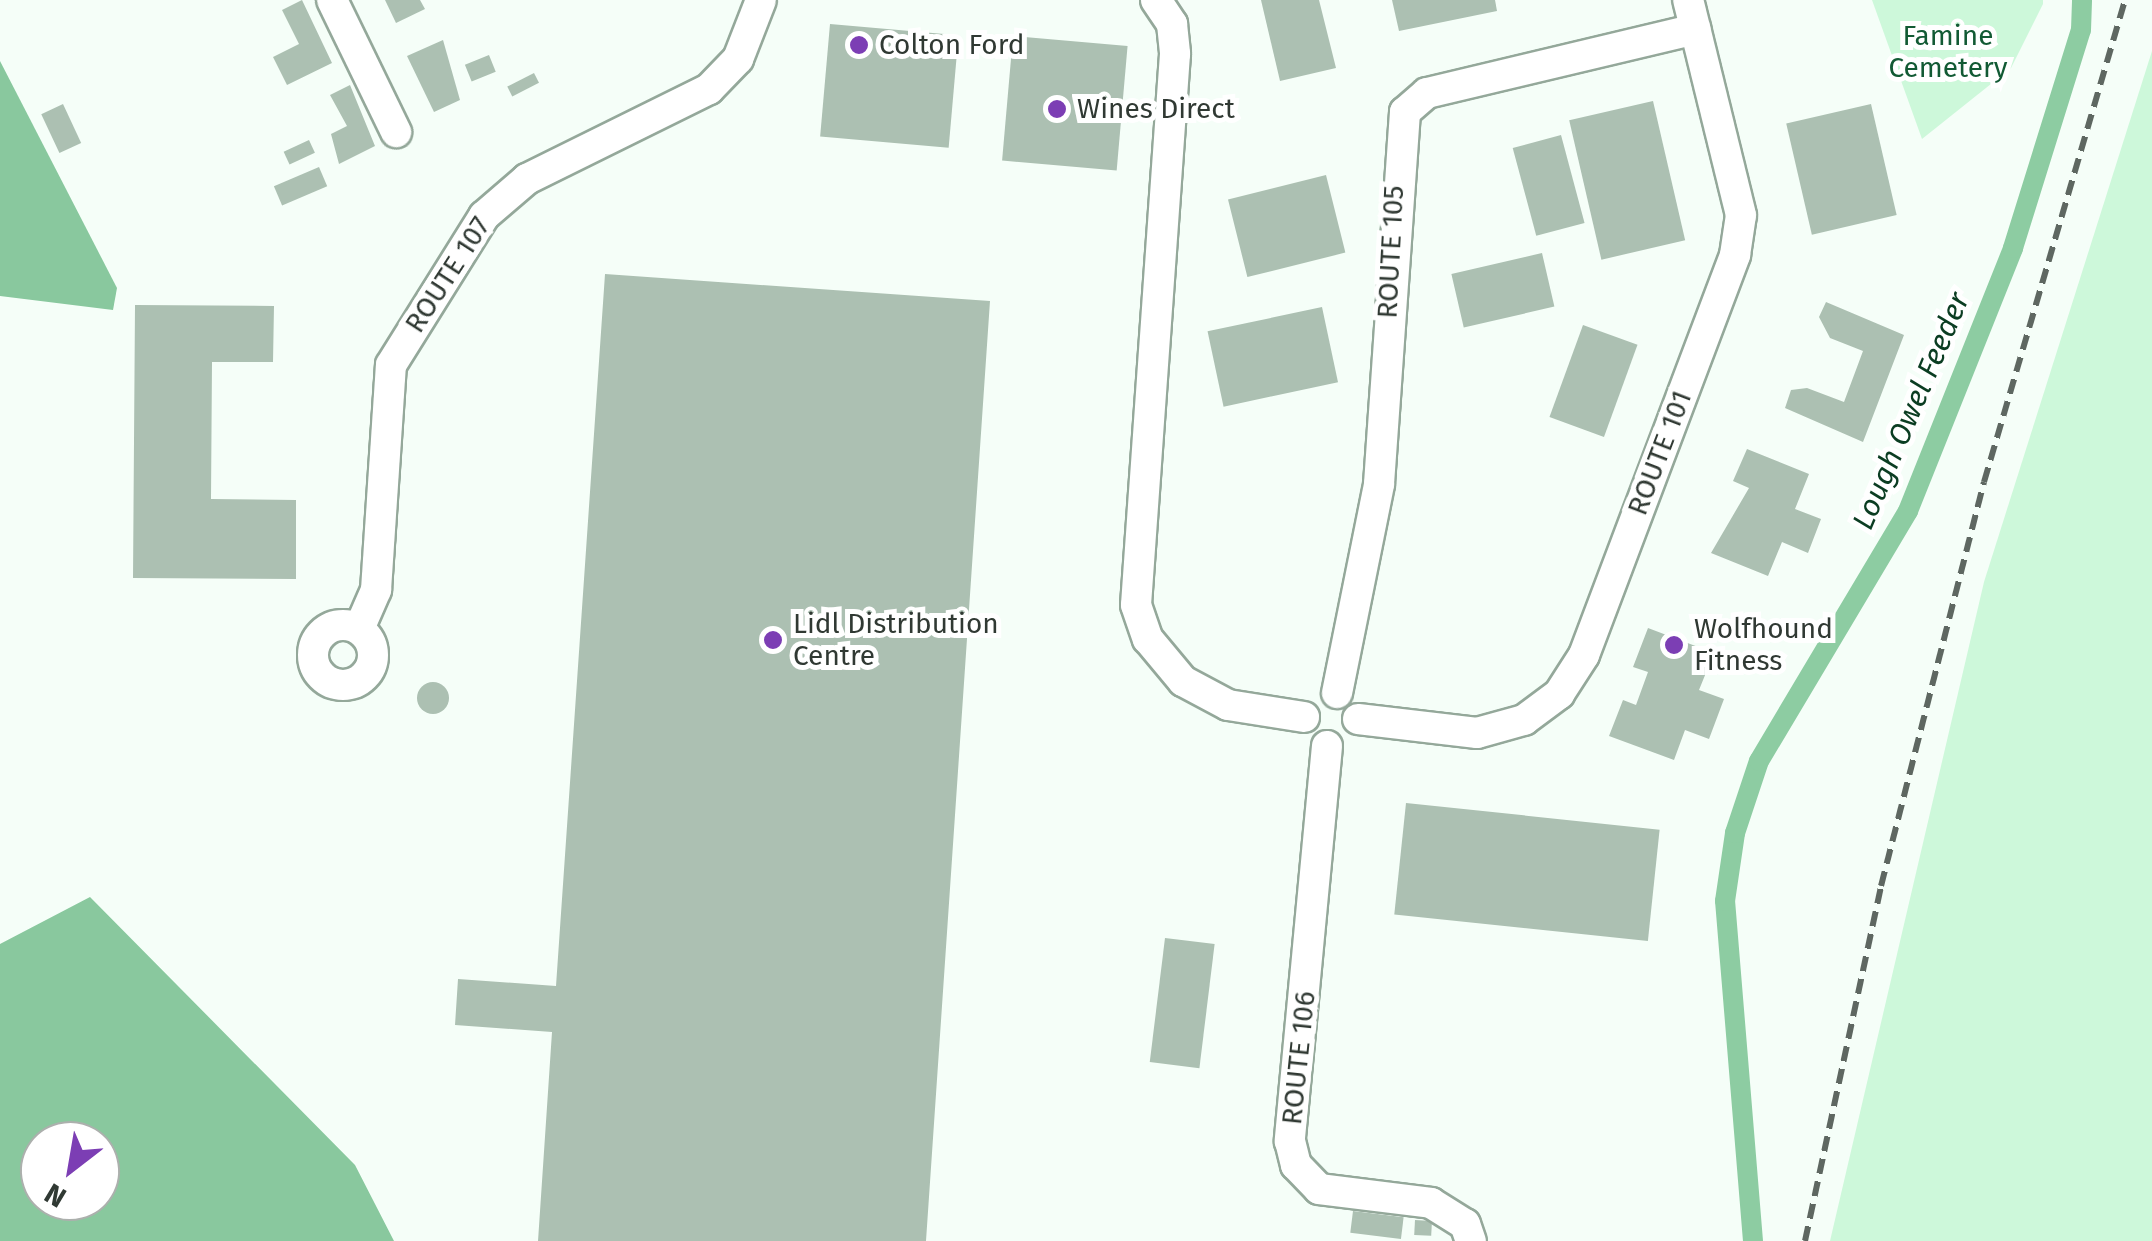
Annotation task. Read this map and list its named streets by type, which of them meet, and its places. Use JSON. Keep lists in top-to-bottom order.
{
  "streets": {
    "street": [
      "ROUTE 105",
      "ROUTE 107",
      "ROUTE 101",
      "ROUTE 106"
    ]
  },
  "crossings": [
    ["ROUTE 105", "ROUTE 101"],
    ["ROUTE 105", "ROUTE 106"],
    ["ROUTE 101", "ROUTE 106"]
  ],
  "water": ["Lough Owel Feeder"],
  "parks": ["Famine Cemetery"],
  "places": [
    "Colton Ford",
    "Wines Direct",
    "Lidl Distribution Centre",
    "Wolfhound Fitness"
  ],
  "north": "bottom left"
}
